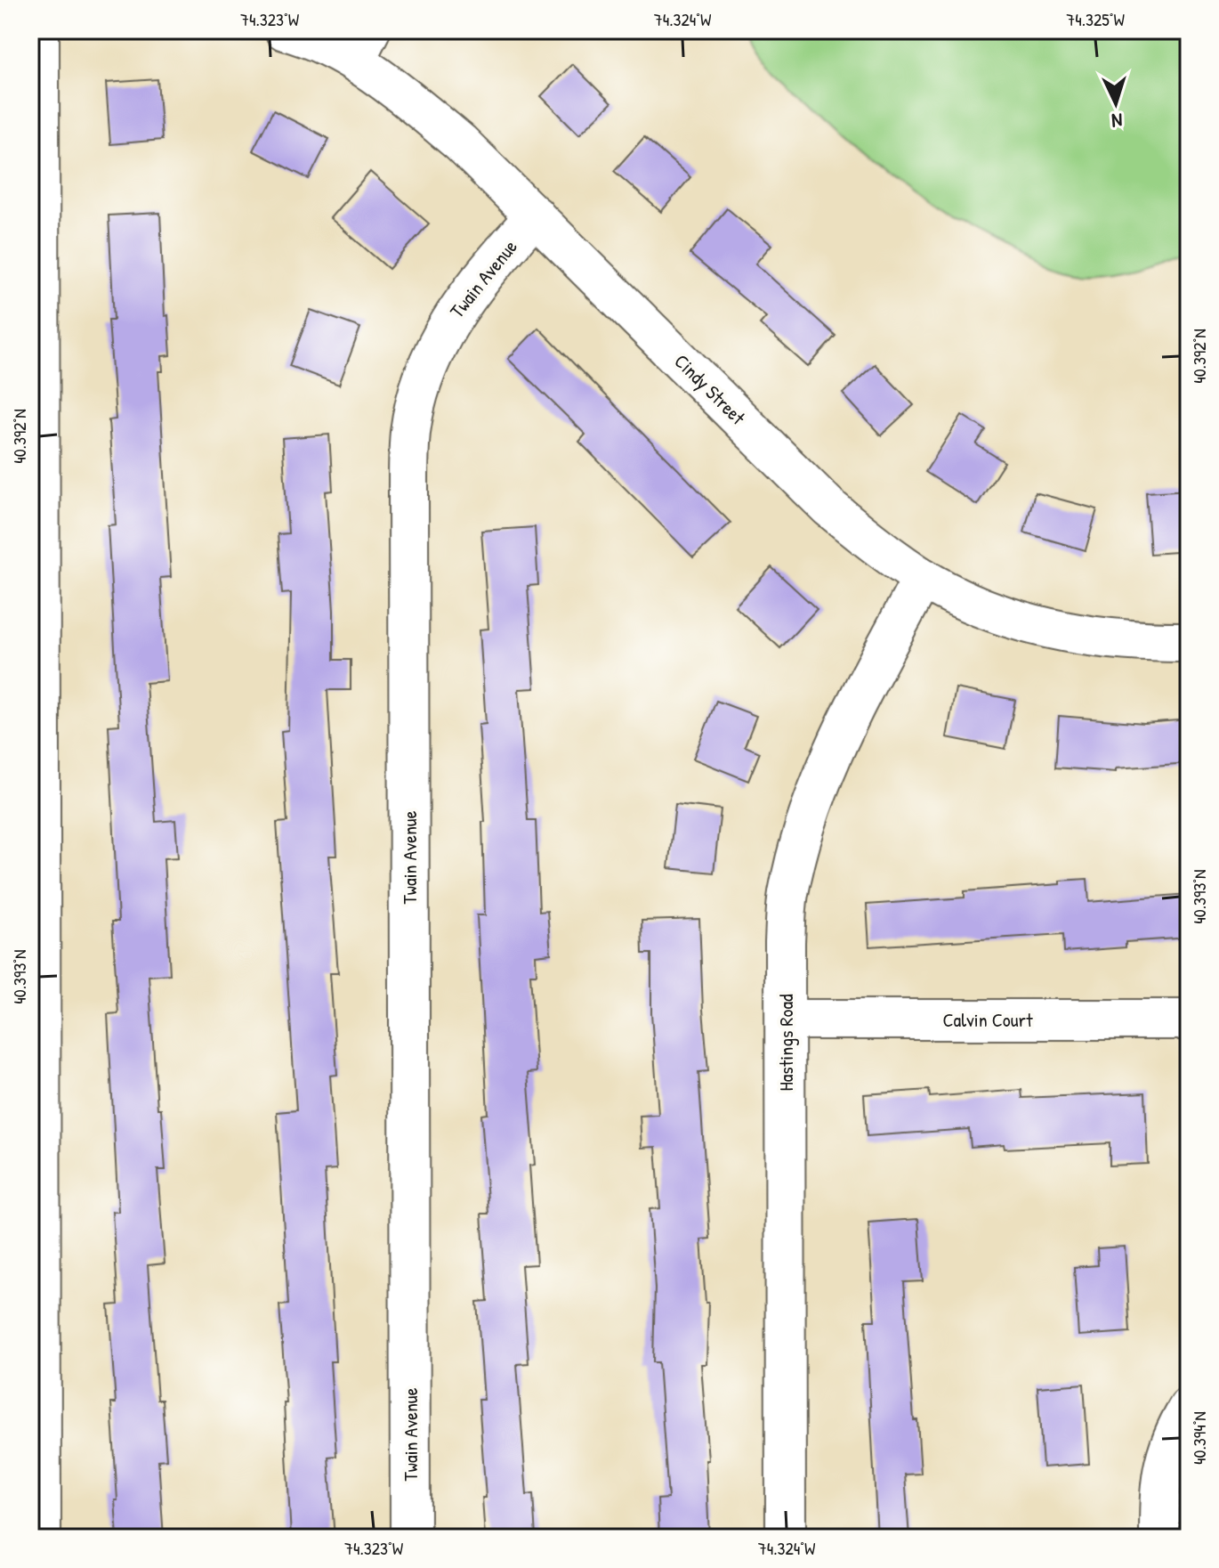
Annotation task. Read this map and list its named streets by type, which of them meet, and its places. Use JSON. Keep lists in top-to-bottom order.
{
  "streets": {
    "street": [
      "Twain Avenue",
      "Cindy Street",
      "Calvin Court",
      "Hastings Road"
    ]
  },
  "crossings": [
    ["Twain Avenue", "Cindy Street"],
    ["Cindy Street", "Hastings Road"],
    ["Calvin Court", "Hastings Road"]
  ],
  "north": "bottom",
  "coordinates": [
    "74.323°W",
    "74.324°W",
    "74.325°W",
    "40.392°N",
    "40.393°N",
    "40.394°N"
  ]
}
